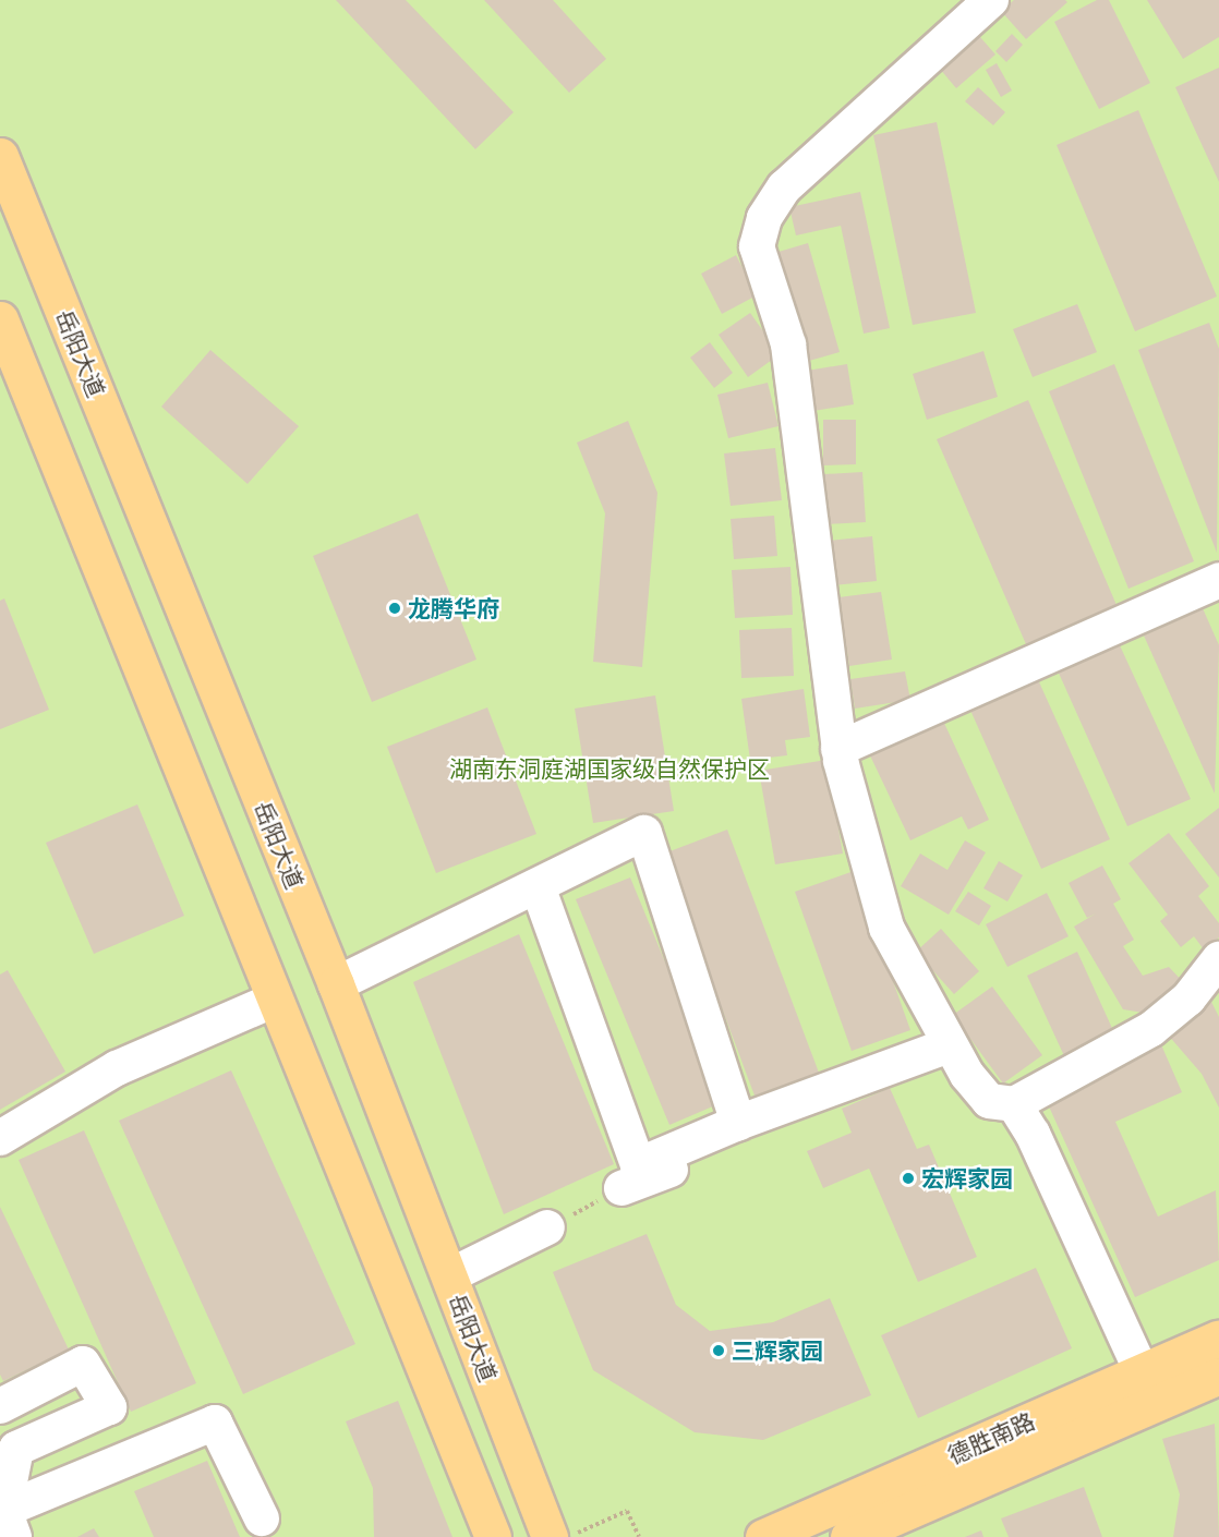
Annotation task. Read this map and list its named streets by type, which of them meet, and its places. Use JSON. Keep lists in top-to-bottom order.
{
  "streets": {
    "main road": ["岳阳大道", "德胜南路"]
  },
  "parks": ["湖南东洞庭湖国家级自然保护区"],
  "places": ["龙腾华府", "宏辉家园", "三辉家园"]
}
